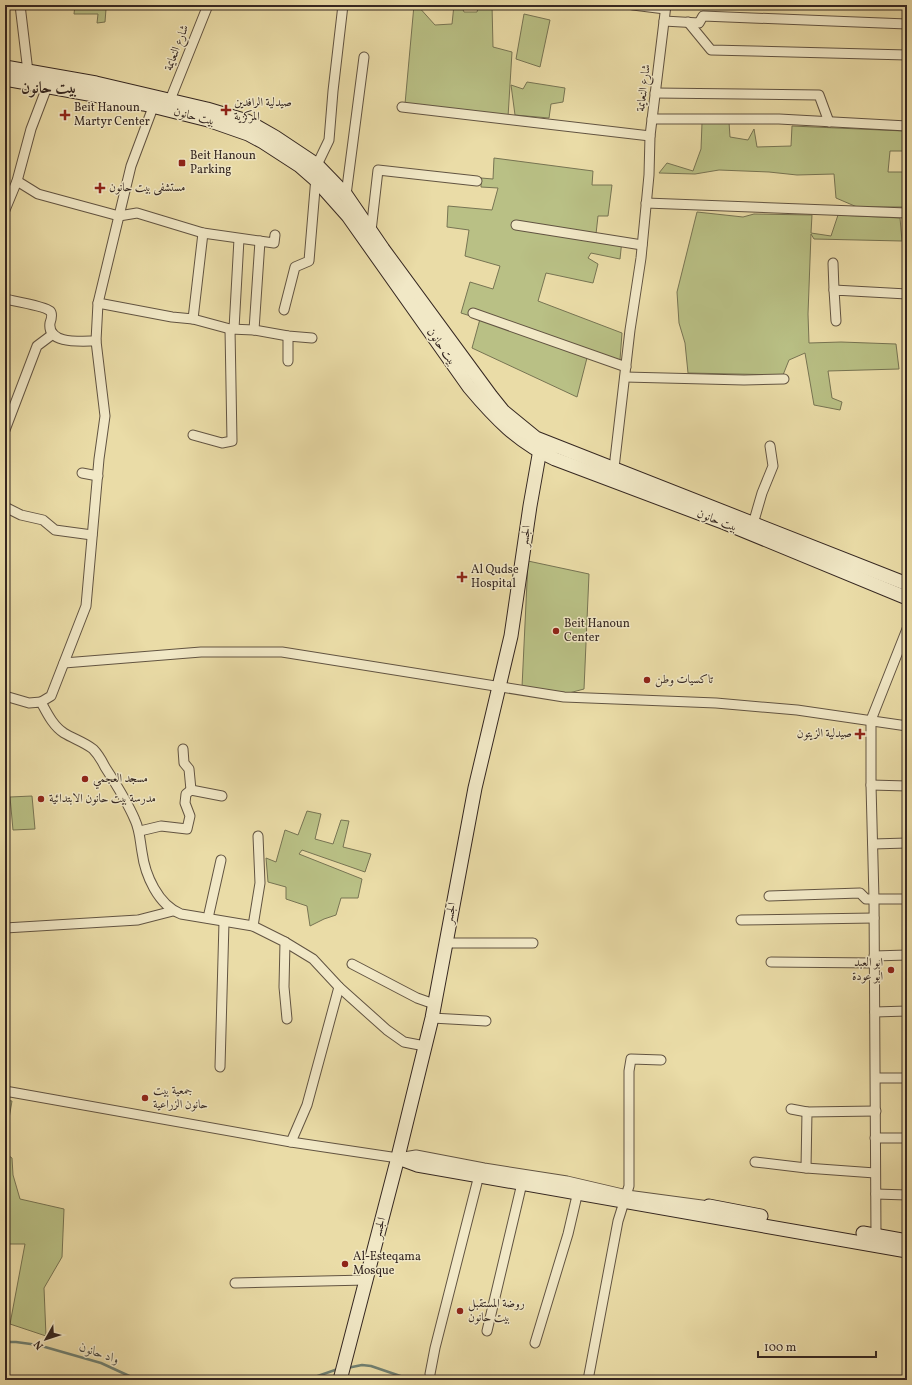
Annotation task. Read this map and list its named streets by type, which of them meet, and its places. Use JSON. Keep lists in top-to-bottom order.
{
  "streets": {
    "main road": ["بيت حانون", "الجسر"],
    "street": ["شارع النعايمة"]
  },
  "crossings": [
    ["شارع النعايمة", "بيت حانون"],
    ["بيت حانون", "الجسر"]
  ],
  "districts": ["بيت حانون"],
  "water": ["واد حانون"],
  "places": {
    "health": [
      "صيدلية الرافدين المركزية",
      "Beit Hanoun Martyr Center",
      "مستشفى بيت حانون",
      "Al Qudse Hospital",
      "صيدلية الزيتون"
    ],
    "transit": ["Beit Hanoun Parking"],
    "other": [
      "Beit Hanoun Center",
      "تاكسيات وطن",
      "مسجد العجمي",
      "مدرسة بيت حانون الابتدائية",
      "ابو العبد ابو عودة",
      "جمعية بيت حانون الزراعية",
      "Al-Esteqama Mosque",
      "روضة المستقبل بيت حانون"
    ]
  },
  "scale_bar": "100 m",
  "north": "bottom left"
}
